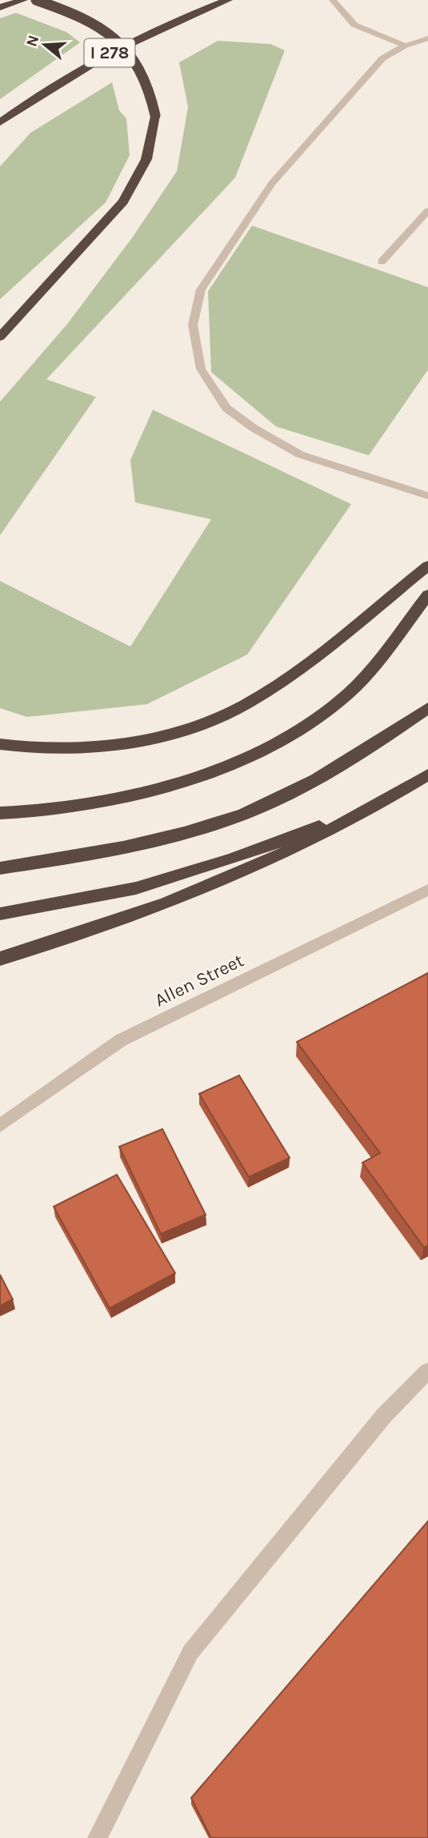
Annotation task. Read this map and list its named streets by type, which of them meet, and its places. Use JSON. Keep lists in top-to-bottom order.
{
  "streets": {
    "highway": ["I 278"],
    "street": ["Allen Street"]
  },
  "north": "left"
}
